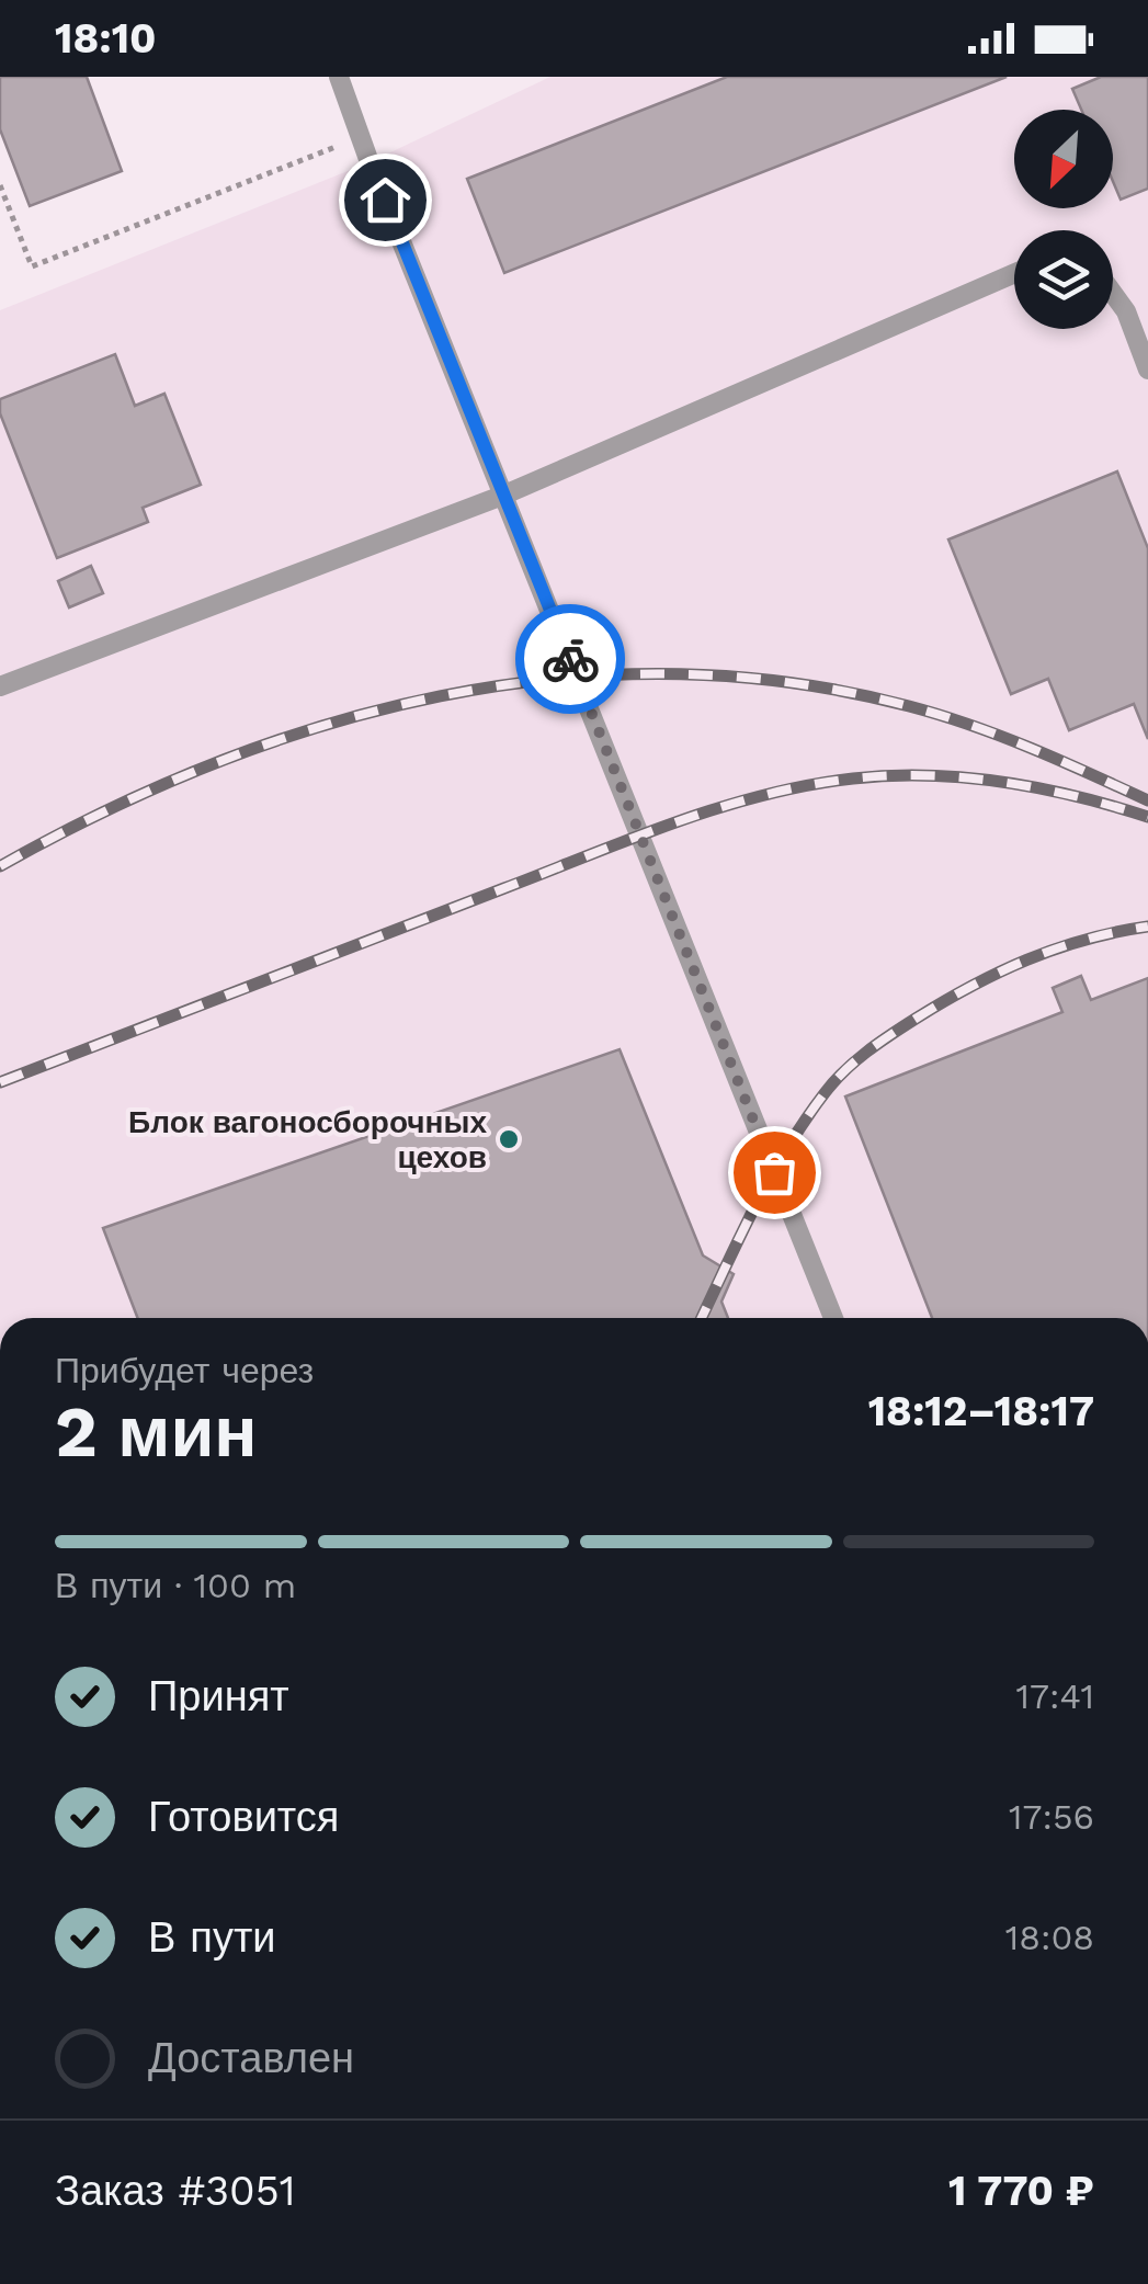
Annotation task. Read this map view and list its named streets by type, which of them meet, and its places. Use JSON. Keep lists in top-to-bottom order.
{
  "places": ["Блок вагоносборочных цехов"],
  "north": "bottom left",
  "page": {
    "status": "18:10",
    "heading": ["2 мин", "Прибудет через", "18:12–18:17"],
    "panel": ["Заказ #3051", "1 770 ₽"],
    "bar": "В пути · 100 m",
    "list": [
      ["Принят", "17:41"],
      ["Готовится", "17:56"],
      ["В пути", "18:08"],
      "Доставлен"
    ]
  }
}
